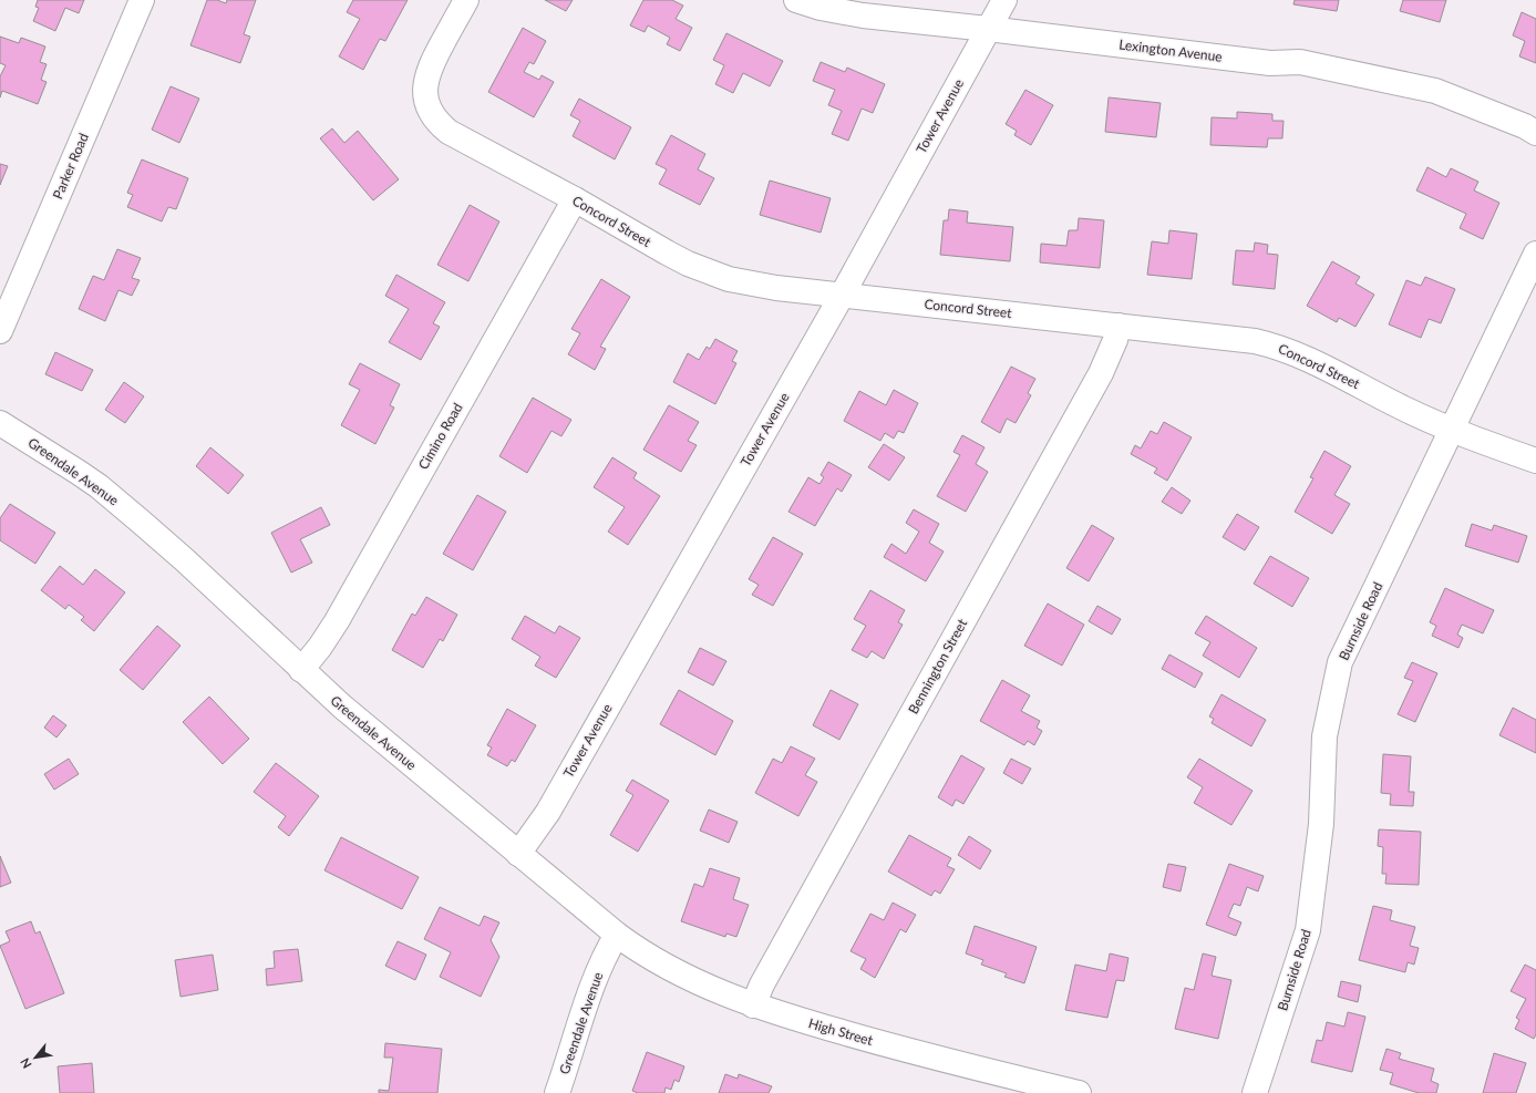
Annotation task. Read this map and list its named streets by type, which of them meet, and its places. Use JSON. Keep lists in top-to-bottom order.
{
  "streets": {
    "street": [
      "Lexington Avenue",
      "Tower Avenue",
      "Parker Road",
      "Concord Street",
      "Cimino Road",
      "Greendale Avenue",
      "Burnside Road",
      "Bennington Street",
      "High Street"
    ]
  },
  "crossings": [
    ["Lexington Avenue", "Tower Avenue"],
    ["Tower Avenue", "Concord Street"],
    ["Tower Avenue", "Greendale Avenue"],
    ["Concord Street", "Cimino Road"],
    ["Concord Street", "Burnside Road"],
    ["Concord Street", "Bennington Street"],
    ["Cimino Road", "Greendale Avenue"],
    ["Greendale Avenue", "High Street"],
    ["Bennington Street", "High Street"]
  ],
  "north": "bottom left"
}
